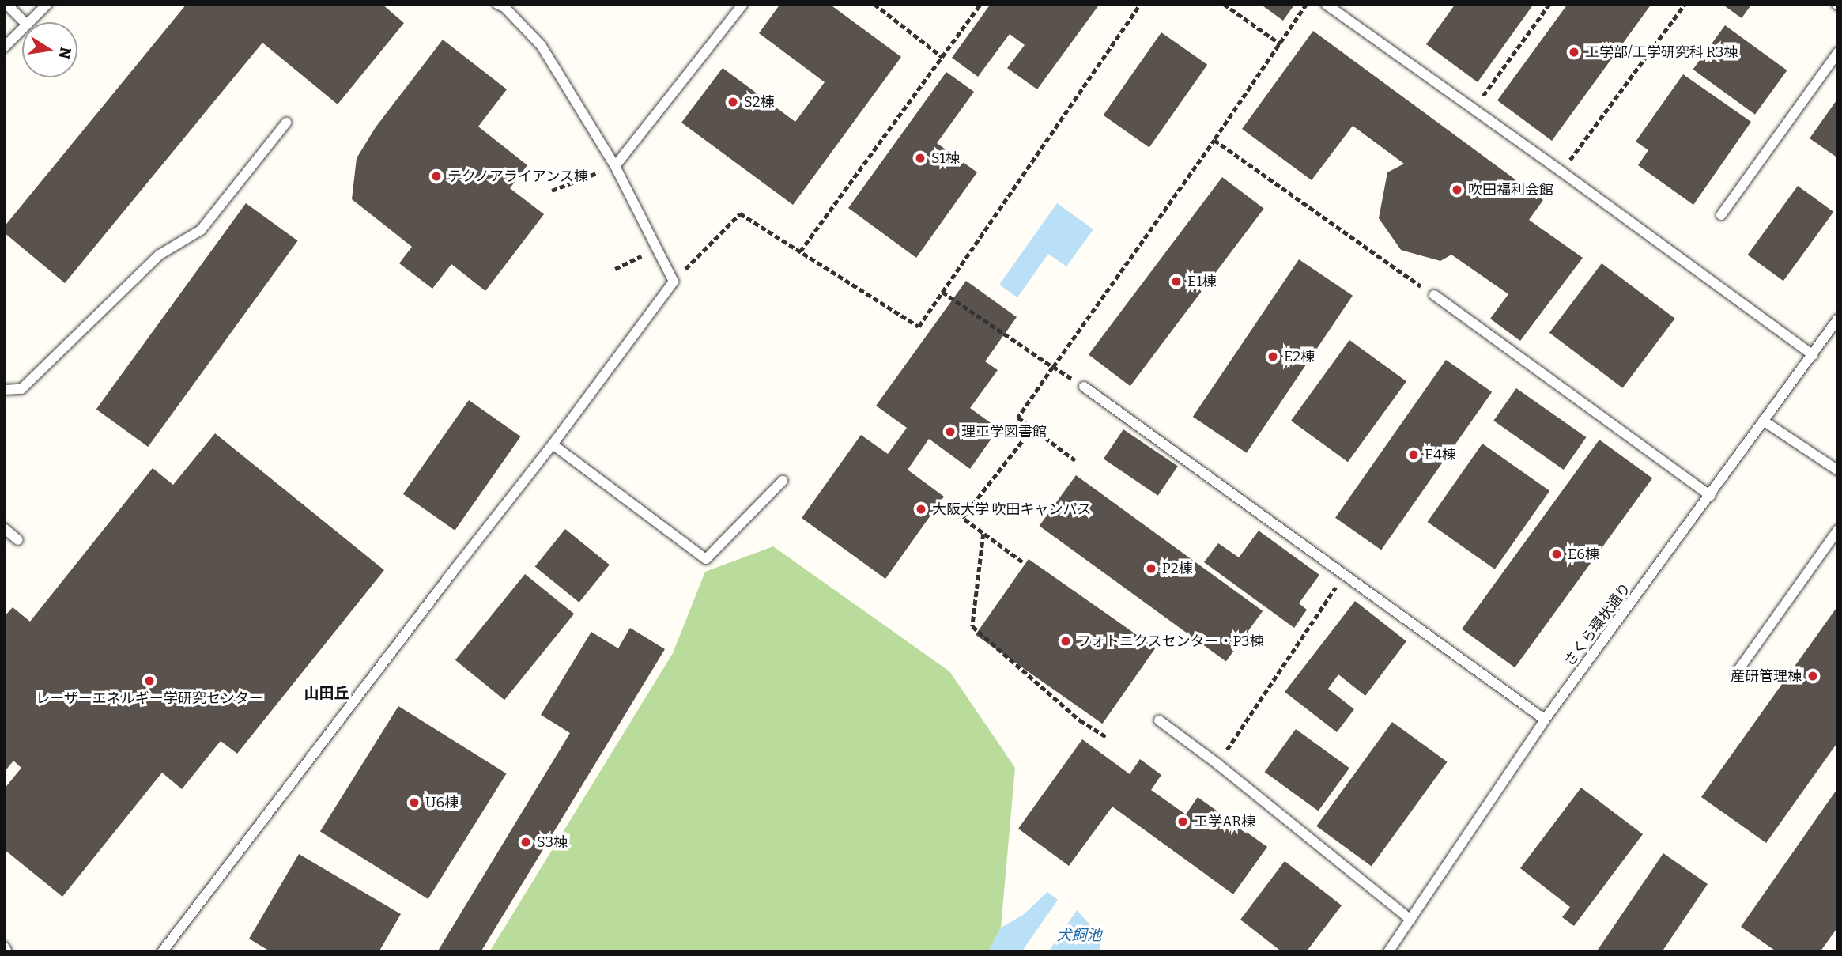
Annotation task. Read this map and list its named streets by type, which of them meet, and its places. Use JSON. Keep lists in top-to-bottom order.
{
  "streets": {
    "lane": ["さくら環状通り"]
  },
  "districts": ["山田丘"],
  "water": ["犬飼池"],
  "places": [
    "工学部/工学研究科 R3棟",
    "S2棟",
    "S1棟",
    "テクノアライアンス棟",
    "吹田福利会館",
    "E1棟",
    "E2棟",
    "理工学図書館",
    "E4棟",
    "大阪大学 吹田キャンパス",
    "E6棟",
    "P2棟",
    "フォトニクスセンター・P3棟",
    "産研管理棟",
    "レーザーエネルギー学研究センター",
    "U6棟",
    "工学AR棟",
    "S3棟"
  ],
  "north": "right"
}
